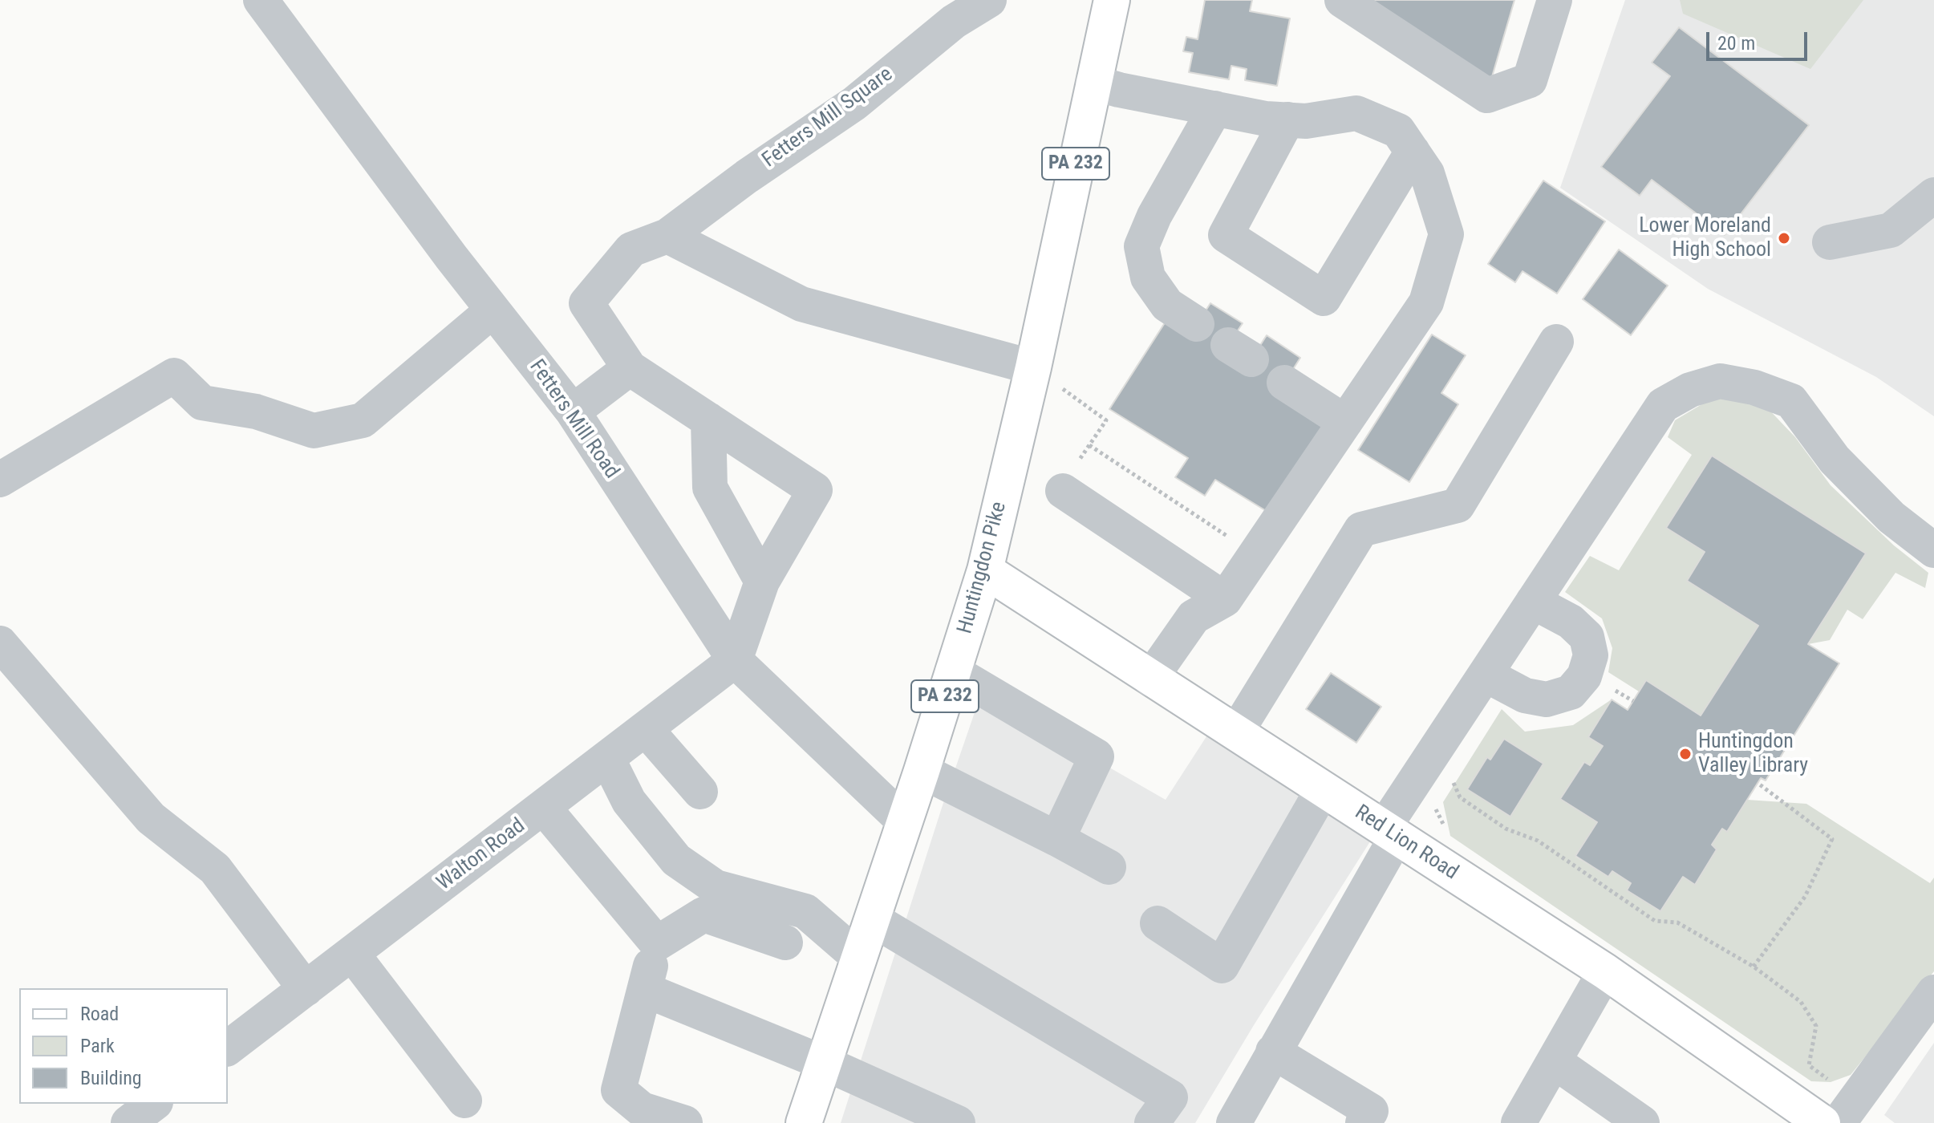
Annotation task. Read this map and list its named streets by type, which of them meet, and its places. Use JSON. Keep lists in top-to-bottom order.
{
  "streets": {
    "main road": ["PA 232", "Huntingdon Pike", "Red Lion Road"],
    "street": ["Fetters Mill Square", "Fetters Mill Road", "Walton Road"]
  },
  "crossings": [
    ["Fetters Mill Road", "Huntingdon Pike"],
    ["Fetters Mill Road", "Walton Road"],
    ["Huntingdon Pike", "Red Lion Road"]
  ],
  "places": ["Lower Moreland High School", "Huntingdon Valley Library"],
  "legend": ["Road", "Park", "Building"],
  "scale_bar": "20 m"
}
